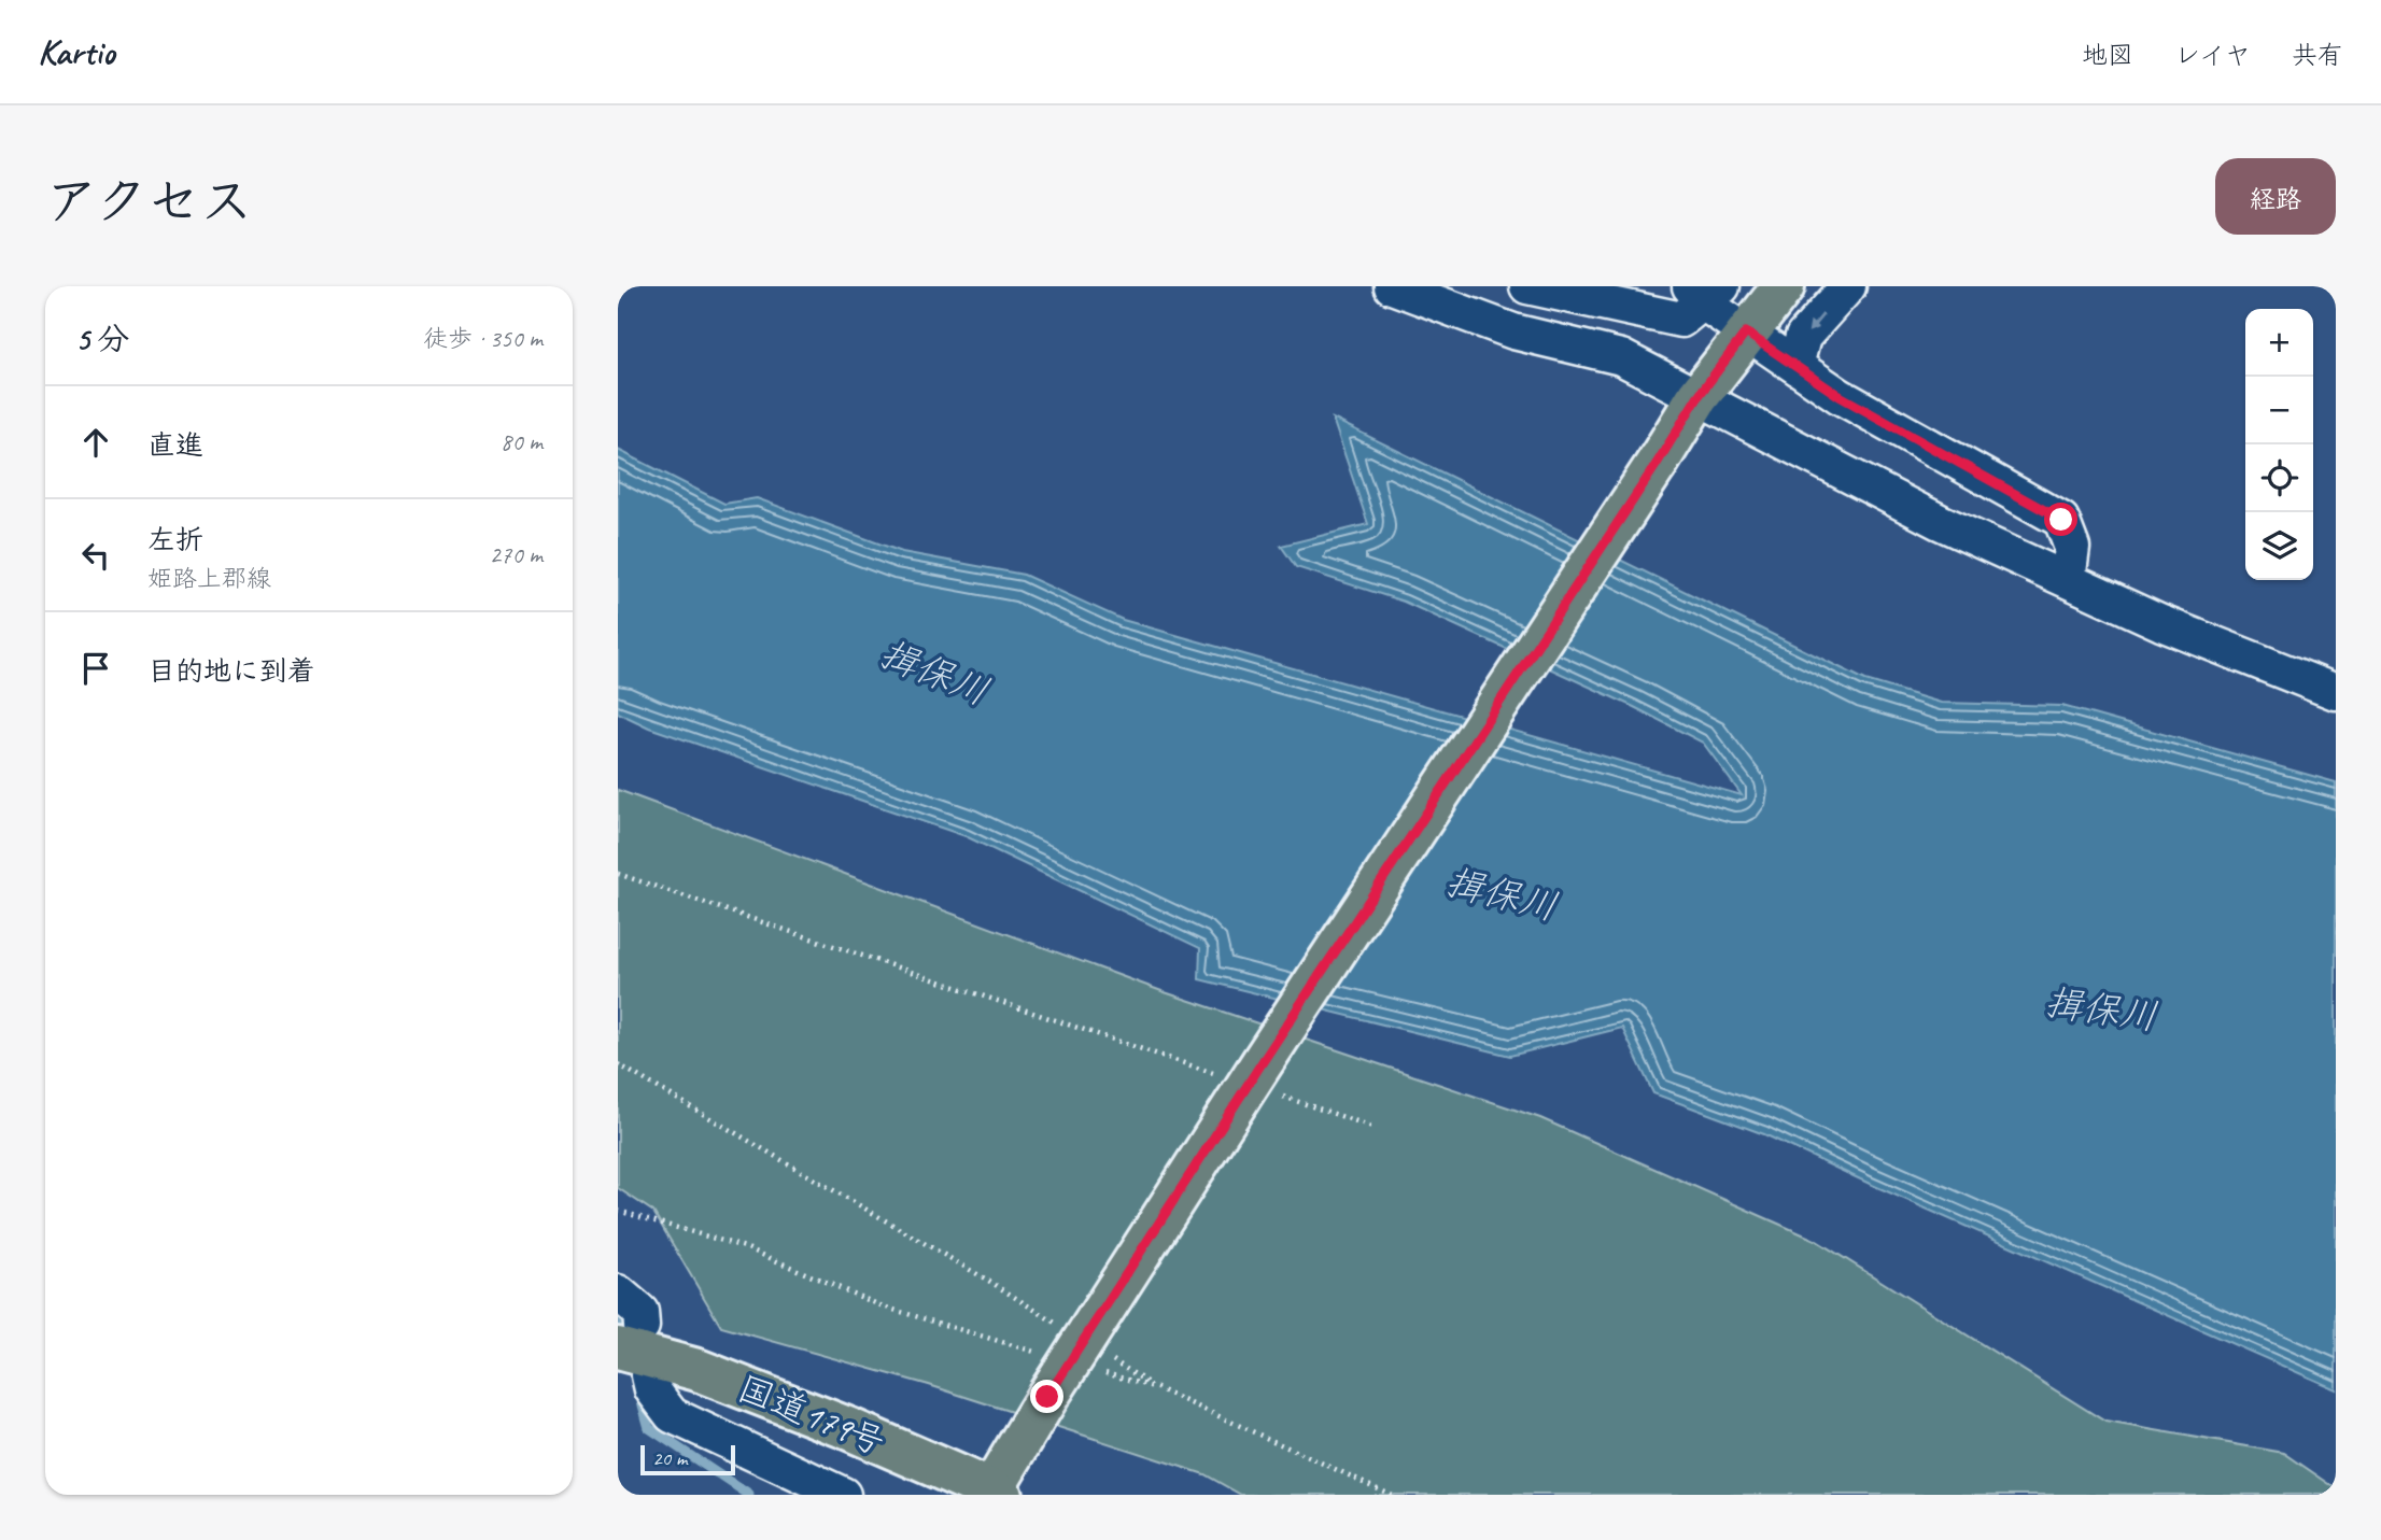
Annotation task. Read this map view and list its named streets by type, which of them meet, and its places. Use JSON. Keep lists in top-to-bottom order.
{
  "streets": {
    "main road": ["国道179号"]
  },
  "water": ["揖保川"],
  "scale_bar": "20 m",
  "page": {
    "header": "Kartio",
    "nav": ["地図", "レイヤ", "共有"],
    "title": "アクセス",
    "buttons": "経路",
    "heading": ["5 分", "徒歩 · 350 m"],
    "map_buttons": ["+", "−"],
    "list": [
      ["直進", "80 m"],
      ["左折", "姫路上郡線", "270 m"],
      "目的地に到着"
    ],
    "scale": "20 m"
  }
}
